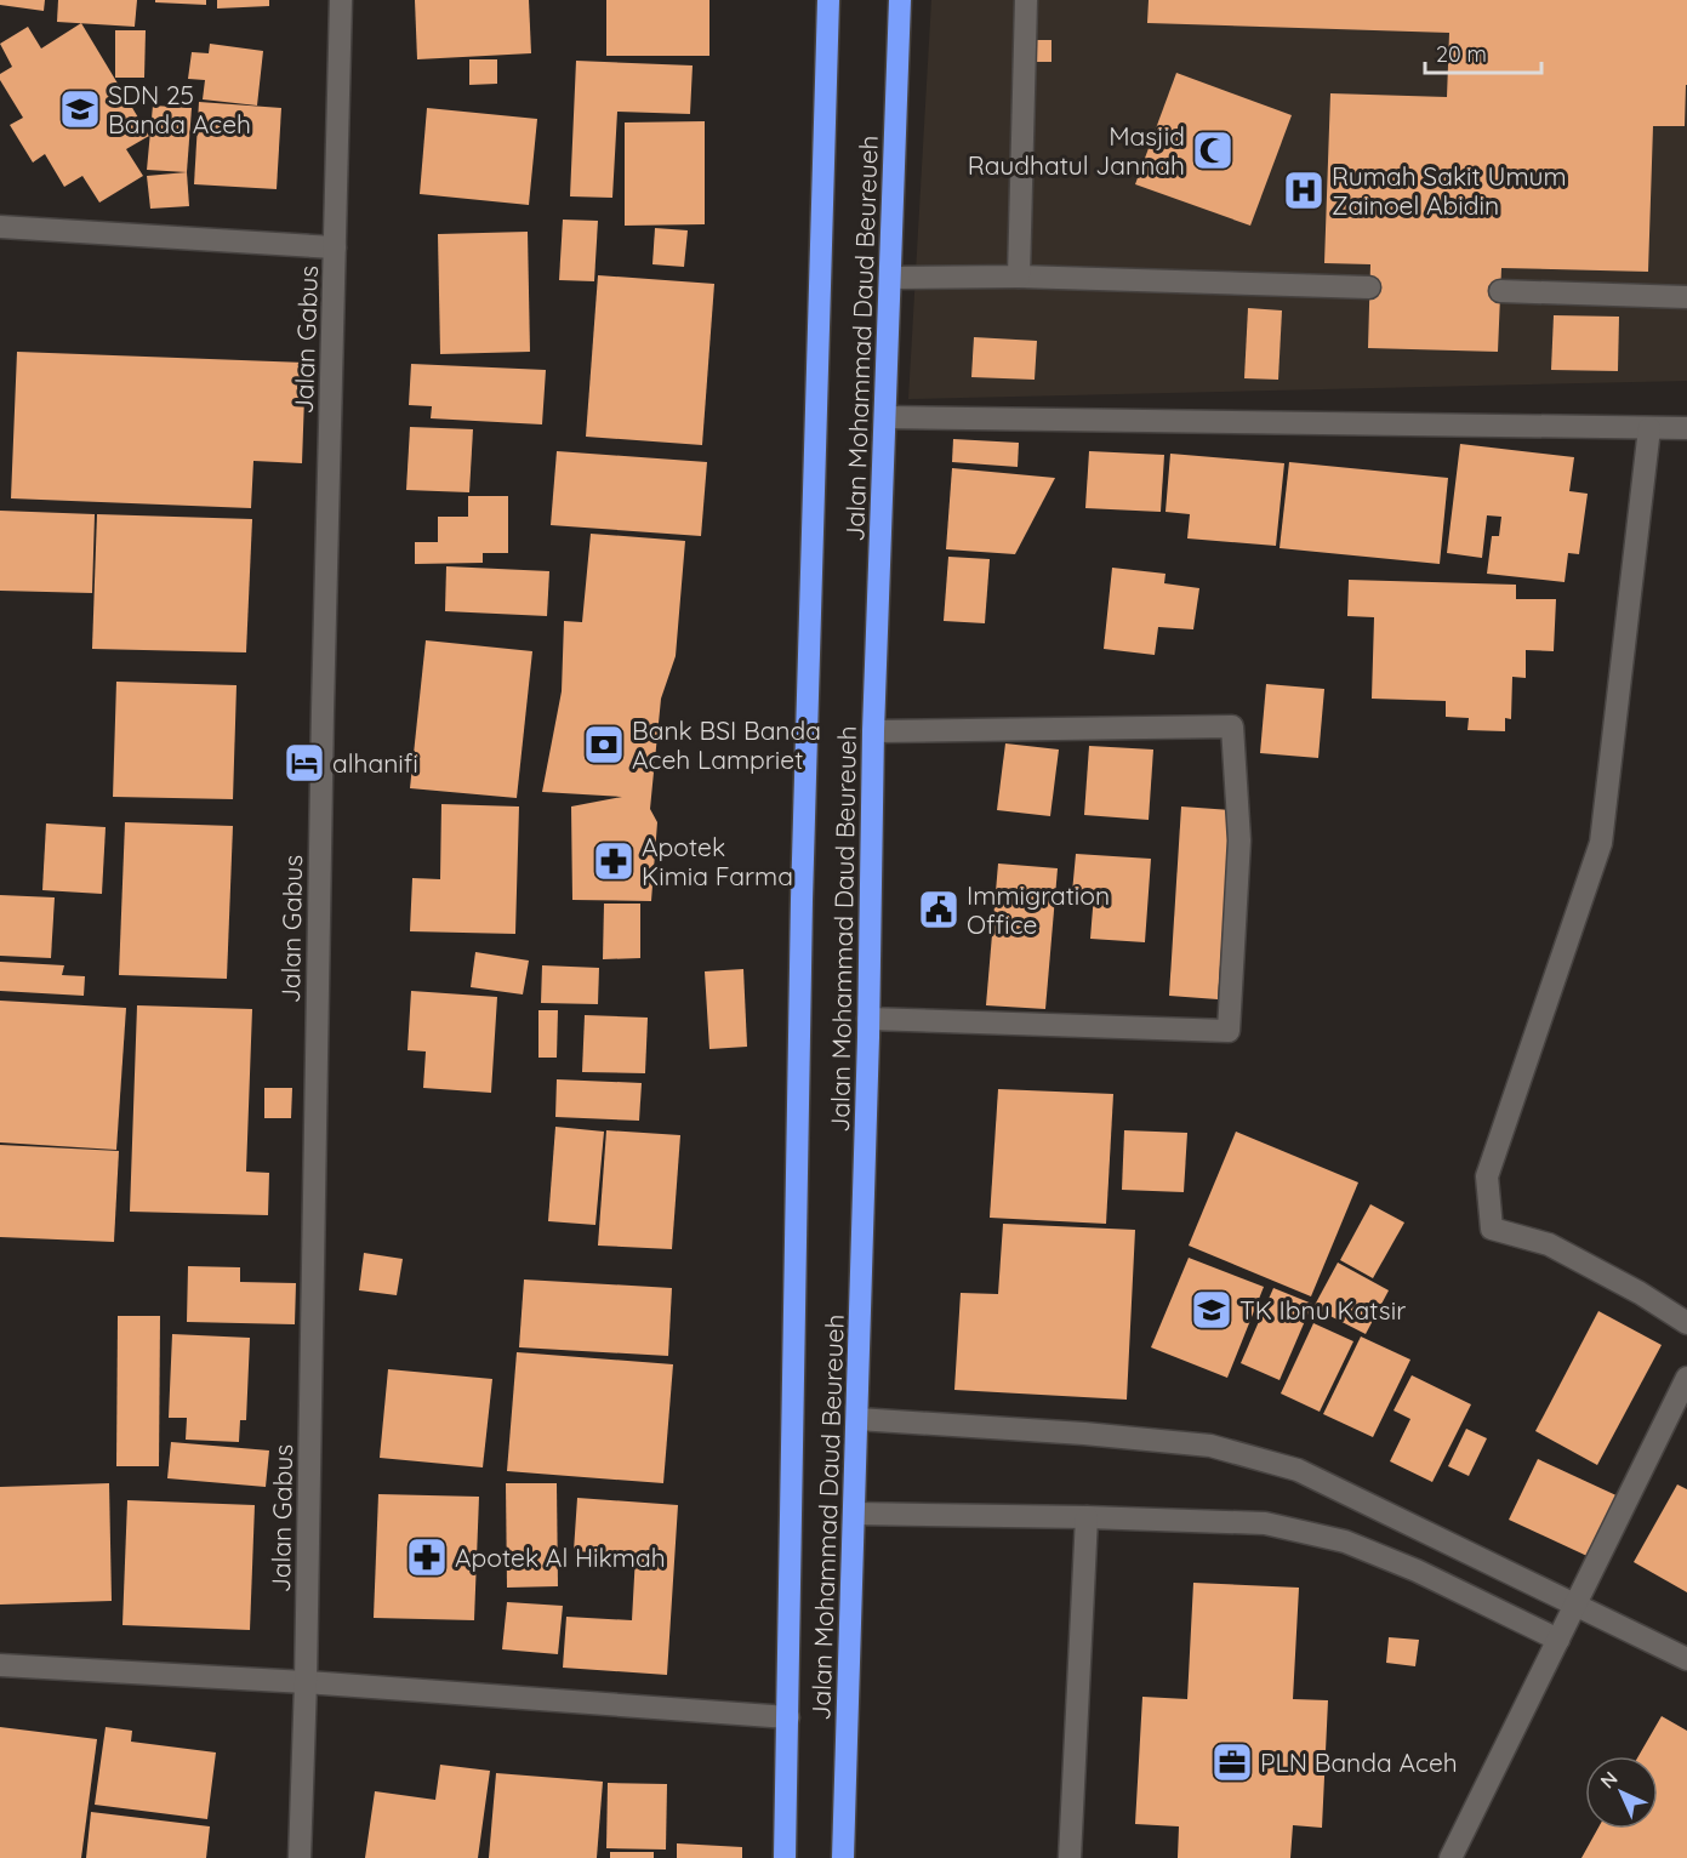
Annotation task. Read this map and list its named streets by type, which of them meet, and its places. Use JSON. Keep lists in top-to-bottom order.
{
  "streets": {
    "highway": ["Jalan Mohammad Daud Beureueh"],
    "street": ["Jalan Gabus"]
  },
  "places": {
    "school or university": ["SDN 25 Banda Aceh", "TK Ibnu Katsir"],
    "mosque": ["Masjid Raudhatul Jannah"],
    "hospital": ["Rumah Sakit Umum Zainoel Abidin"],
    "bank": ["Bank BSI Banda Aceh Lampriet"],
    "hotel": ["alhanifi"],
    "pharmacy": ["Apotek Kimia Farma", "Apotek Al Hikmah"],
    "public building": ["Immigration Office"],
    "office": ["PLN Banda Aceh"]
  },
  "scale_bar": "20 m",
  "north": "top left"
}
